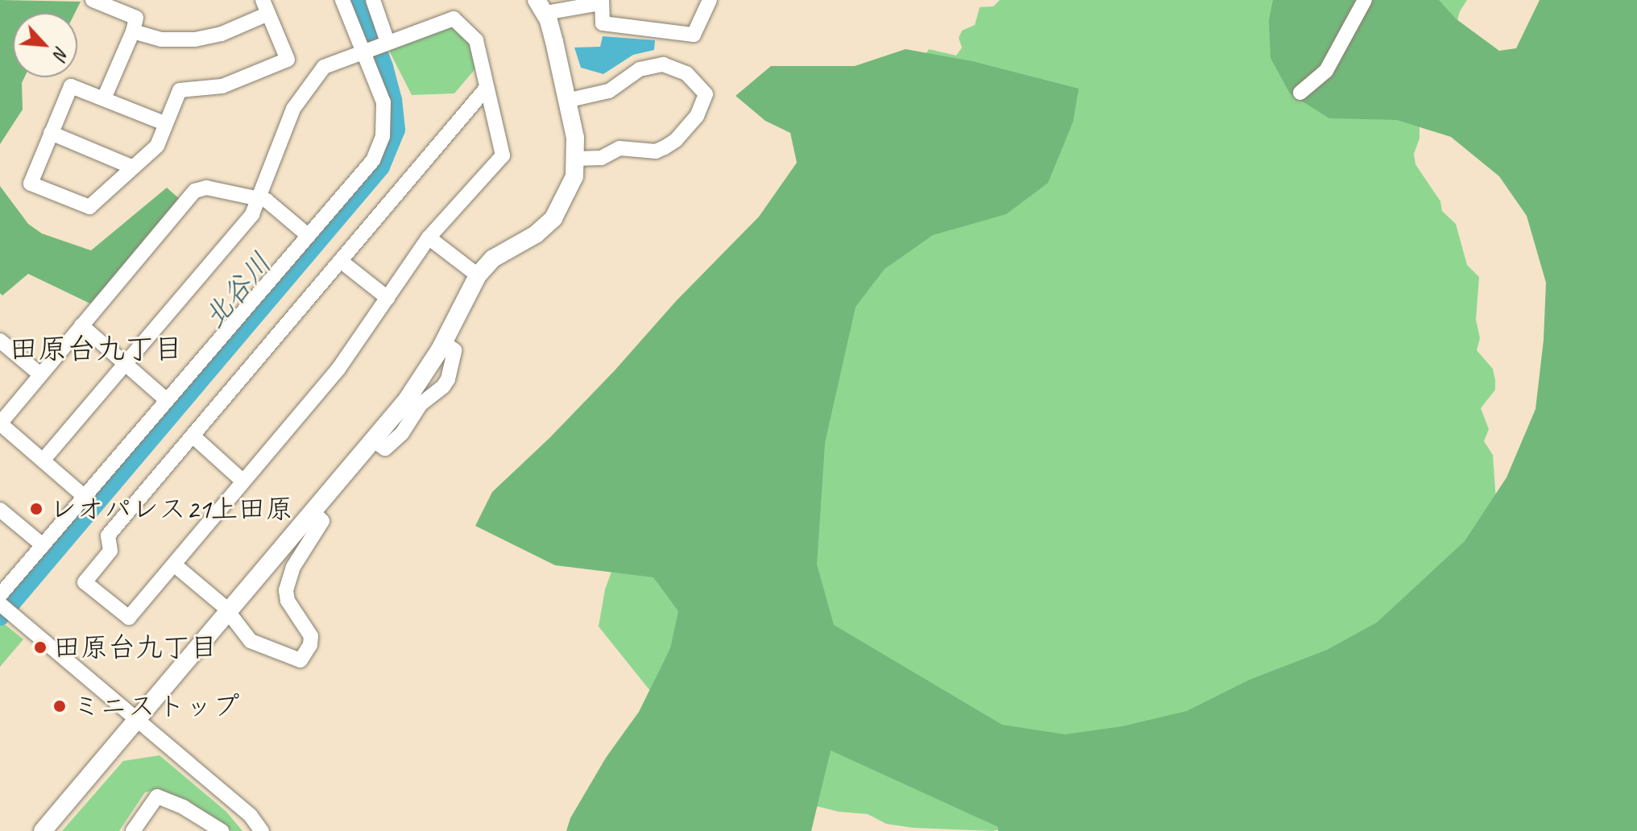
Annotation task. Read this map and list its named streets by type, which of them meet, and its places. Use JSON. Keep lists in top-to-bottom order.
{
  "districts": ["田原台九丁目"],
  "water": ["北谷川"],
  "places": ["レオパレス21上田原", "田原台九丁目", "ミニストップ"],
  "north": "bottom right"
}
